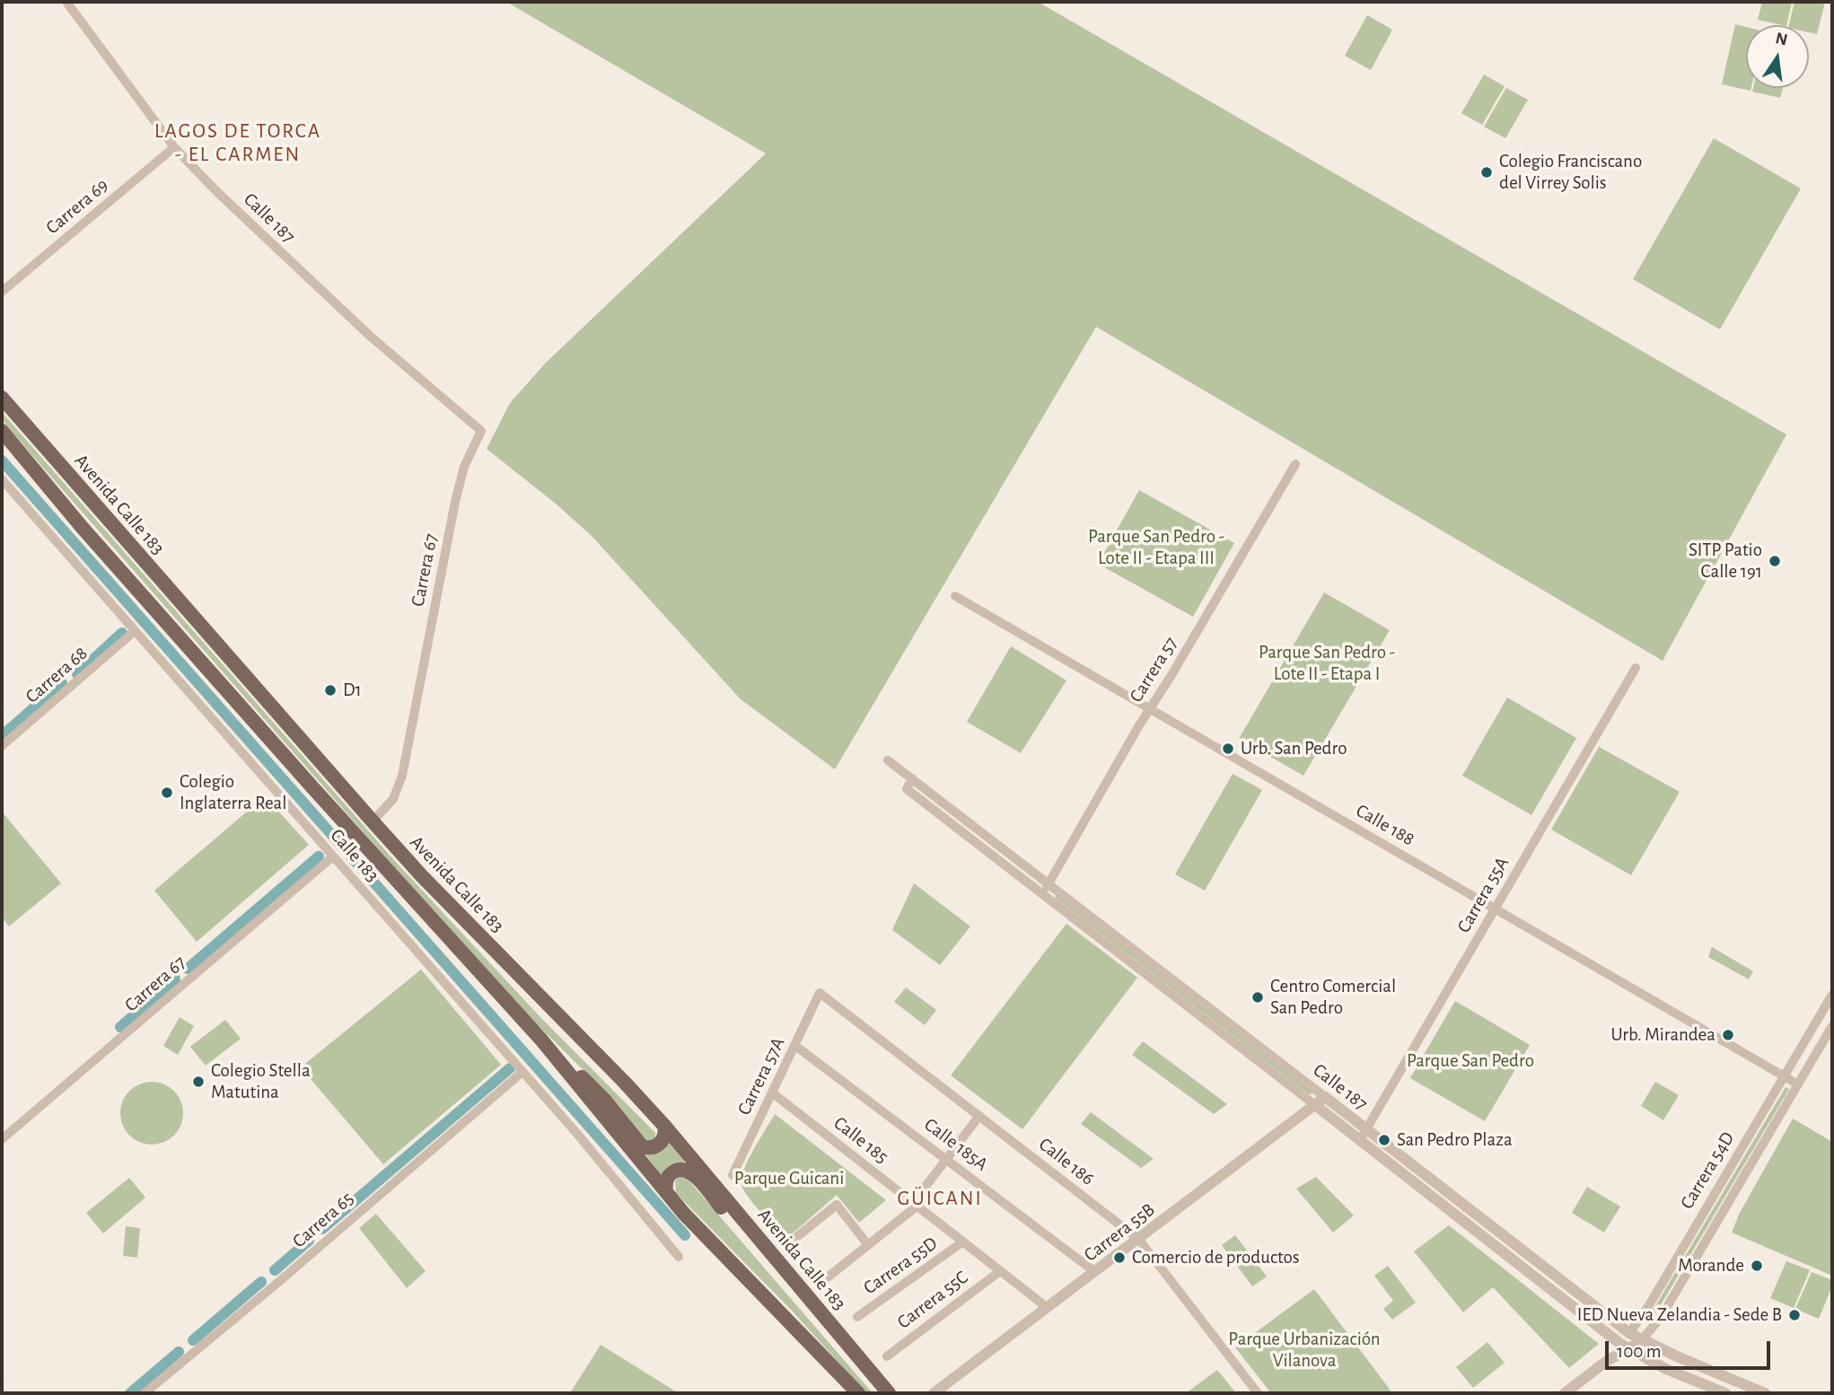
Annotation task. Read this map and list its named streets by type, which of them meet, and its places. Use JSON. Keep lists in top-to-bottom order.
{
  "streets": {
    "main road": ["Avenida Calle 183"],
    "street": [
      "Carrera 69",
      "Calle 187",
      "Carrera 67",
      "Carrera 57",
      "Carrera 68",
      "Calle 188",
      "Calle 183",
      "Carrera 55A",
      "Carrera 57A",
      "Calle 185",
      "Calle 185A",
      "Calle 186",
      "Carrera 54D",
      "Carrera 65",
      "Carrera 55B",
      "Carrera 55D",
      "Carrera 55C"
    ]
  },
  "crossings": [
    ["Carrera 69", "Calle 187"],
    ["Calle 187", "Carrera 67"],
    ["Calle 187", "Carrera 57"],
    ["Calle 187", "Carrera 55A"],
    ["Calle 187", "Carrera 54D"],
    ["Calle 187", "Carrera 55B"],
    ["Avenida Calle 183", "Carrera 67"],
    ["Carrera 67", "Calle 183"],
    ["Carrera 57", "Calle 188"],
    ["Carrera 68", "Calle 183"],
    ["Calle 188", "Carrera 55A"],
    ["Calle 188", "Carrera 54D"],
    ["Calle 183", "Carrera 65"],
    ["Carrera 57A", "Calle 185"],
    ["Carrera 57A", "Calle 185A"],
    ["Carrera 57A", "Calle 186"],
    ["Calle 185", "Carrera 55B"],
    ["Calle 185", "Carrera 55D"],
    ["Calle 185", "Carrera 55C"],
    ["Calle 185A", "Carrera 55B"],
    ["Calle 186", "Carrera 55B"]
  ],
  "districts": ["LAGOS DE TORCA - EL CARMEN", "GÜICANI"],
  "parks": [
    "Parque San Pedro - Lote II - Etapa III",
    "Parque San Pedro - Lote II - Etapa I",
    "Parque San Pedro",
    "Parque Guicani",
    "Parque Urbanización Vilanova"
  ],
  "places": [
    "Colegio Franciscano del Virrey Solis",
    "SITP Patio Calle 191",
    "D1",
    "Urb. San Pedro",
    "Colegio Inglaterra Real",
    "Centro Comercial San Pedro",
    "Urb. Mirandea",
    "Colegio Stella Matutina",
    "San Pedro Plaza",
    "Comercio de productos",
    "Morande",
    "IED Nueva Zelandia - Sede B"
  ],
  "scale_bar": "100 m",
  "north": "top"
}
